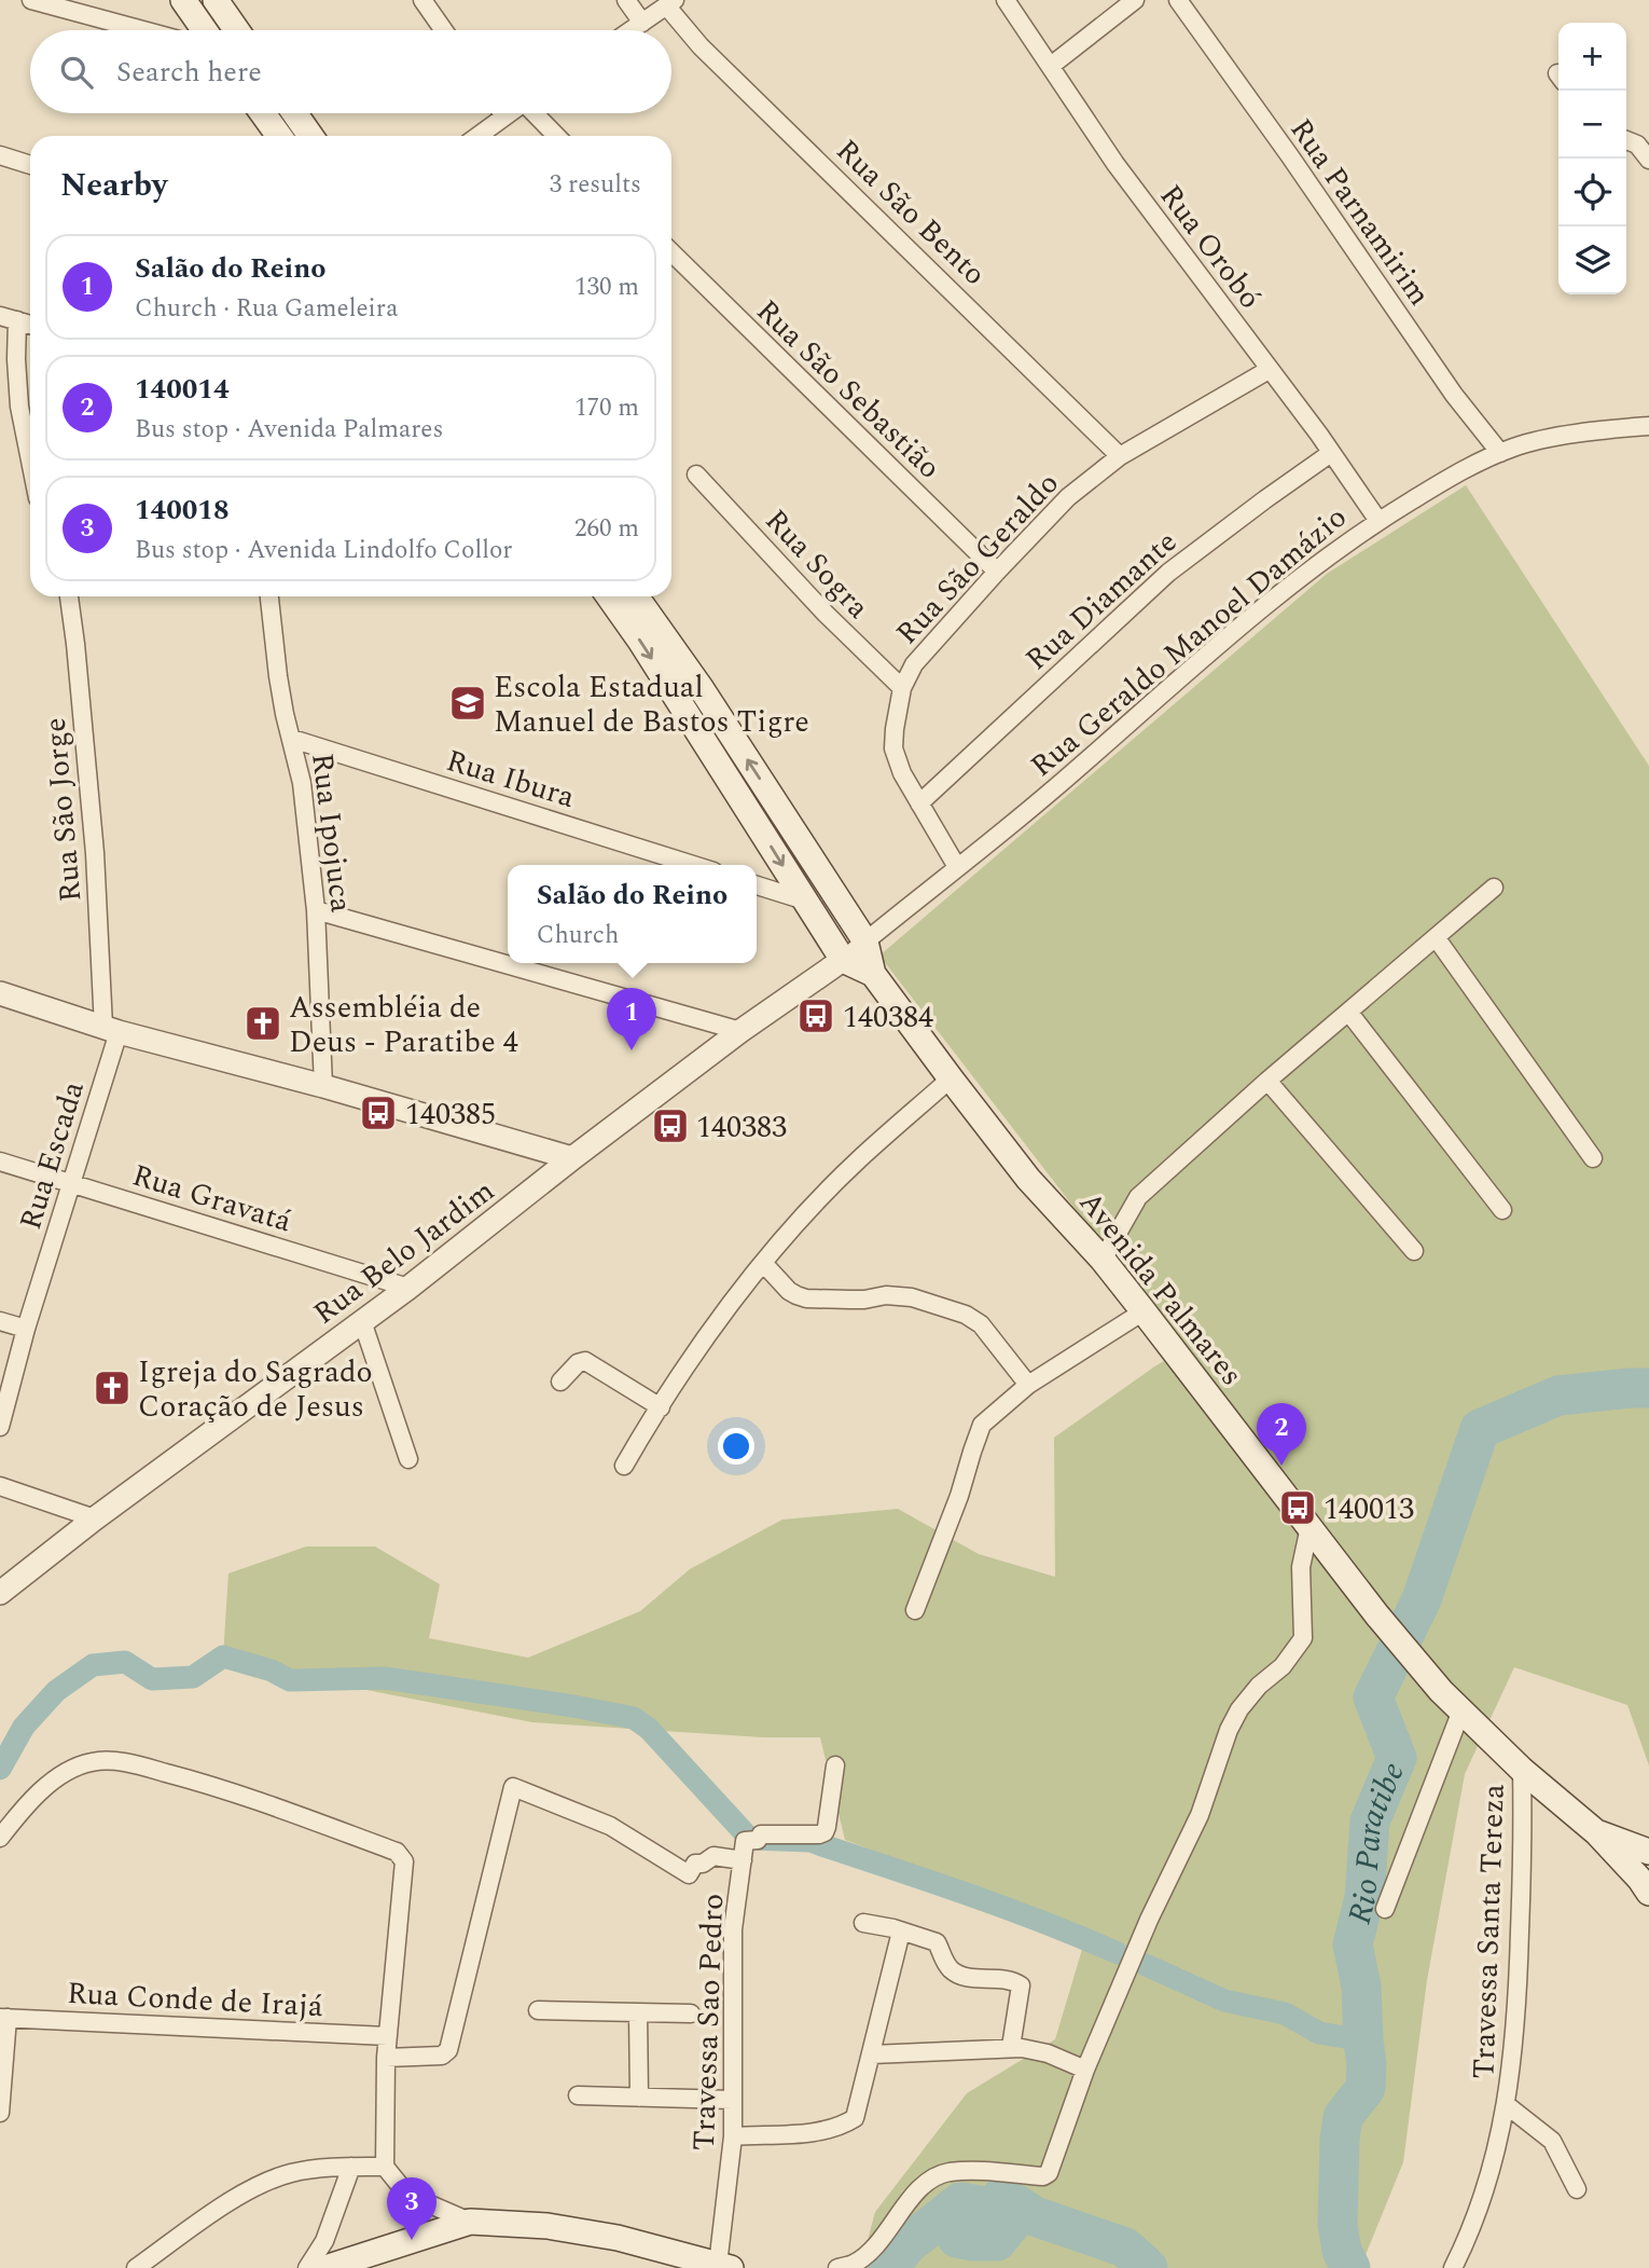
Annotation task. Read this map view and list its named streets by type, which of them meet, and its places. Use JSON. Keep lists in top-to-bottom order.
{
  "streets": {
    "main road": ["Avenida Palmares"],
    "street": [
      "Rua São Bento",
      "Rua Parnamirim",
      "Rua Orobó",
      "Rua São Sebastião",
      "Rua São Geraldo",
      "Rua Sogra",
      "Rua Diamante",
      "Rua Geraldo Manoel Damázio",
      "Rua Ibura",
      "Rua São Jorge",
      "Rua Ipojuca",
      "Rua Escada",
      "Rua Gravatá",
      "Rua Belo Jardim",
      "Travessa Santa Tereza",
      "Rua Conde de Irajá",
      "Travessa Sao Pedro"
    ]
  },
  "crossings": [
    ["Rua São Bento", "Rua São Geraldo"],
    ["Rua Parnamirim", "Rua Geraldo Manoel Damázio"],
    ["Rua Orobó", "Rua São Geraldo"],
    ["Rua Orobó", "Rua Diamante"],
    ["Rua Orobó", "Rua Geraldo Manoel Damázio"],
    ["Rua São Sebastião", "Rua São Geraldo"],
    ["Rua São Geraldo", "Rua Sogra"],
    ["Rua São Geraldo", "Rua Diamante"],
    ["Rua São Geraldo", "Rua Geraldo Manoel Damázio"],
    ["Rua Geraldo Manoel Damázio", "Rua Belo Jardim"],
    ["Rua Geraldo Manoel Damázio", "Avenida Palmares"],
    ["Rua Ibura", "Rua Ipojuca"],
    ["Rua São Jorge", "Rua Escada"],
    ["Rua Escada", "Rua Gravatá"],
    ["Rua Gravatá", "Rua Belo Jardim"],
    ["Rua Belo Jardim", "Avenida Palmares"],
    ["Avenida Palmares", "Travessa Santa Tereza"]
  ],
  "water": ["Rio Paratibe"],
  "places": {
    "school or university": ["Escola Estadual Manuel de Bastos Tigre"],
    "bus stop": [
      "140384",
      "140385",
      "140383",
      "140013"
    ],
    "church": ["Assembléia de Deus - Paratibe 4", "Igreja do Sagrado Coração de Jesus"]
  },
  "page": {
    "map_buttons": ["+", "−"],
    "search": "Search here",
    "heading": ["Nearby", "3 results"],
    "list": [
      {
        "mark": "1",
        "name": "Salão do Reino",
        "note": "Church · Rua Gameleira",
        "value": "130 m"
      },
      {
        "mark": "2",
        "name": "140014",
        "note": "Bus stop · Avenida Palmares",
        "value": "170 m"
      },
      {
        "mark": "3",
        "name": "140018",
        "note": "Bus stop · Avenida Lindolfo Collor",
        "value": "260 m"
      }
    ],
    "popup": ["Salão do Reino", "Church"],
    "pins": ["1", "2", "3"]
  }
}
